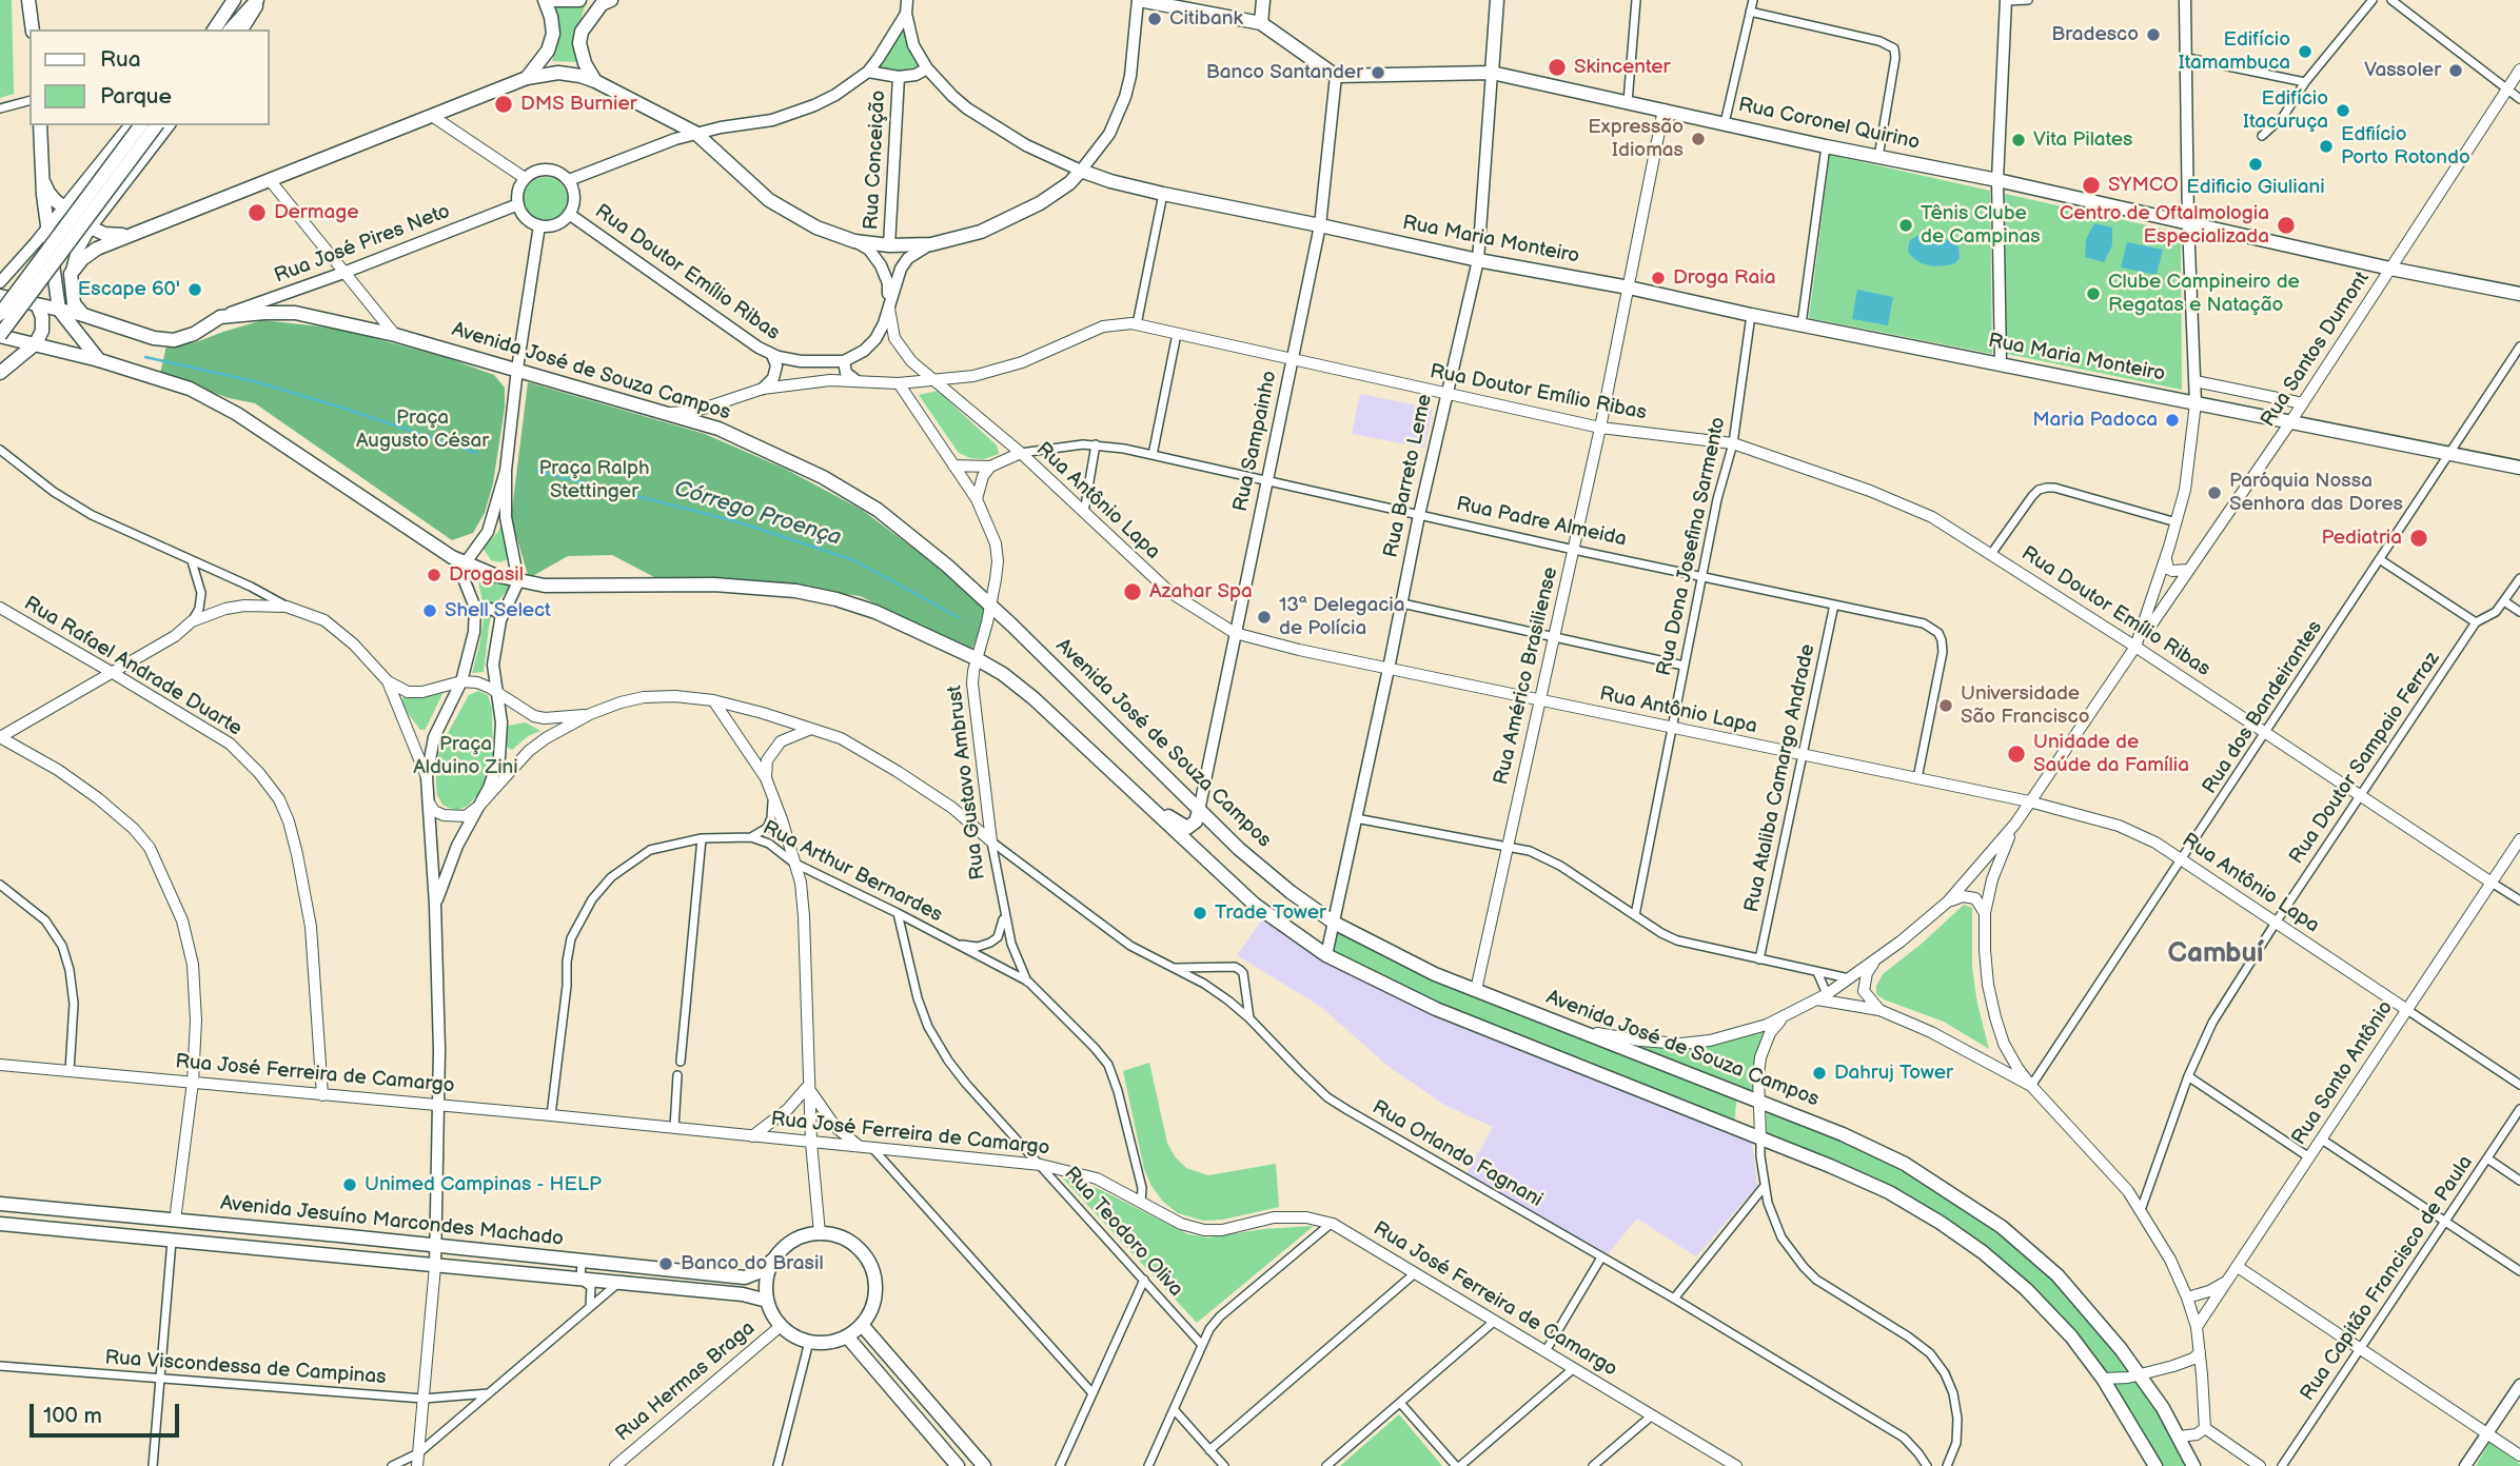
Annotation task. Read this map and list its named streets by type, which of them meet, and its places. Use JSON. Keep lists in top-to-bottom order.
{
  "streets": {
    "main road": [
      "Rua Coronel Quirino",
      "Rua Conceição",
      "Rua Maria Monteiro",
      "Rua José Pires Neto",
      "Rua Doutor Emílio Ribas",
      "Avenida José de Souza Campos",
      "Rua Sampainho",
      "Rua Barreto Leme",
      "Avenida Jesuíno Marcondes Machado"
    ],
    "street": [
      "Rua Santos Dumont",
      "Rua Antônio Lapa",
      "Rua Padre Almeida",
      "Rua Dona Josefina Sarmento",
      "Rua Rafael Andrade Duarte",
      "Rua Américo Brasiliense",
      "Rua dos Bandeirantes",
      "Rua Doutor Sampaio Ferraz",
      "Rua Ataliba Camargo Andrade",
      "Rua Gustavo Ambrust",
      "Rua Arthur Bernardes",
      "Rua Santo Antônio",
      "Rua José Ferreira de Camargo",
      "Rua Orlando Fagnani",
      "Rua Teodoro Oliva",
      "Rua Capitão Francisco de Paula",
      "Rua Viscondessa de Campinas",
      "Rua Hermas Braga"
    ]
  },
  "crossings": [
    ["Rua Coronel Quirino", "Rua Santos Dumont"],
    ["Rua Coronel Quirino", "Rua Sampainho"],
    ["Rua Coronel Quirino", "Rua Barreto Leme"],
    ["Rua Coronel Quirino", "Rua Américo Brasiliense"],
    ["Rua Conceição", "Rua Antônio Lapa"],
    ["Rua Maria Monteiro", "Rua Santos Dumont"],
    ["Rua Maria Monteiro", "Rua Sampainho"],
    ["Rua Maria Monteiro", "Rua Barreto Leme"],
    ["Rua Maria Monteiro", "Rua Dona Josefina Sarmento"],
    ["Rua Maria Monteiro", "Rua Américo Brasiliense"],
    ["Rua Maria Monteiro", "Rua dos Bandeirantes"],
    ["Rua José Pires Neto", "Rua Doutor Emílio Ribas"],
    ["Rua José Pires Neto", "Avenida José de Souza Campos"],
    ["Rua Doutor Emílio Ribas", "Rua Santos Dumont"],
    ["Rua Doutor Emílio Ribas", "Avenida José de Souza Campos"],
    ["Rua Doutor Emílio Ribas", "Rua Sampainho"],
    ["Rua Doutor Emílio Ribas", "Rua Barreto Leme"],
    ["Rua Doutor Emílio Ribas", "Rua Antônio Lapa"],
    ["Rua Doutor Emílio Ribas", "Rua Dona Josefina Sarmento"],
    ["Rua Doutor Emílio Ribas", "Rua Américo Brasiliense"],
    ["Rua Doutor Emílio Ribas", "Rua dos Bandeirantes"],
    ["Rua Doutor Emílio Ribas", "Rua Doutor Sampaio Ferraz"],
    ["Rua Doutor Emílio Ribas", "Rua Gustavo Ambrust"],
    ["Rua Doutor Emílio Ribas", "Rua Santo Antônio"],
    ["Rua Santos Dumont", "Rua Antônio Lapa"],
    ["Avenida José de Souza Campos", "Rua Sampainho"],
    ["Avenida José de Souza Campos", "Rua Barreto Leme"],
    ["Avenida José de Souza Campos", "Rua Américo Brasiliense"],
    ["Avenida José de Souza Campos", "Rua Gustavo Ambrust"],
    ["Rua Sampainho", "Rua Antônio Lapa"],
    ["Rua Sampainho", "Rua Padre Almeida"],
    ["Rua Barreto Leme", "Rua Antônio Lapa"],
    ["Rua Barreto Leme", "Rua Padre Almeida"],
    ["Rua Antônio Lapa", "Rua Padre Almeida"],
    ["Rua Antônio Lapa", "Rua Dona Josefina Sarmento"],
    ["Rua Antônio Lapa", "Rua Américo Brasiliense"],
    ["Rua Antônio Lapa", "Rua dos Bandeirantes"],
    ["Rua Antônio Lapa", "Rua Doutor Sampaio Ferraz"],
    ["Rua Antônio Lapa", "Rua Ataliba Camargo Andrade"],
    ["Rua Antônio Lapa", "Rua Santo Antônio"],
    ["Rua Padre Almeida", "Rua Dona Josefina Sarmento"],
    ["Rua Padre Almeida", "Rua Américo Brasiliense"],
    ["Rua Padre Almeida", "Rua Ataliba Camargo Andrade"],
    ["Rua Rafael Andrade Duarte", "Rua José Ferreira de Camargo"],
    ["Rua Gustavo Ambrust", "Rua Arthur Bernardes"],
    ["Rua Gustavo Ambrust", "Rua Orlando Fagnani"],
    ["Rua Arthur Bernardes", "Rua José Ferreira de Camargo"],
    ["Rua Arthur Bernardes", "Rua Teodoro Oliva"],
    ["Rua José Ferreira de Camargo", "Rua Teodoro Oliva"],
    ["Avenida Jesuíno Marcondes Machado", "Rua Hermas Braga"]
  ],
  "districts": ["Cambuí"],
  "water": ["Córrego Proença"],
  "parks": ["Praça Augusto César", "Praça Ralph Stettinger", "Praça Alduino Zini"],
  "places": [
    "Citibank",
    "Bradesco",
    "Edifício Itamambuca",
    "Skincenter",
    "Vassoler",
    "Banco Santander",
    "DMS Burnier",
    "Edifício Itacuruça",
    "Expressão Idiomas",
    "Vita Pilates",
    "Edfiício Porto Rotondo",
    "Edificio Giuliani",
    "SYMCO",
    "Dermage",
    "Tênis Clube de Campinas",
    "Centro de Oftalmologia Especializada",
    "Droga Raia",
    "Escape 60'",
    "Clube Campineiro de Regatas e Natação",
    "Maria Padoca",
    "Paróquia Nossa Senhora das Dores",
    "Pediatria",
    "Drogasil",
    "Azahar Spa",
    "Shell Select",
    "13ª Delegacia de Polícia",
    "Universidade São Francisco",
    "Unidade de Saúde da Família",
    "Trade Tower",
    "Dahruj Tower",
    "Unimed Campinas - HELP",
    "Banco do Brasil"
  ],
  "legend": ["Rua", "Parque"],
  "scale_bar": "100 m"
}
